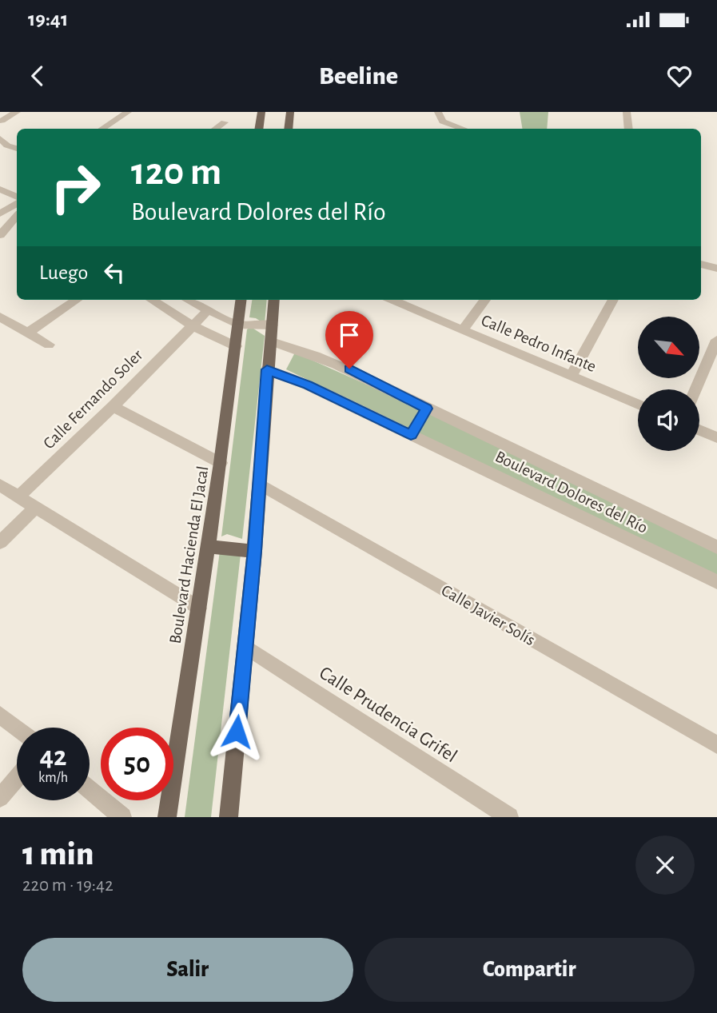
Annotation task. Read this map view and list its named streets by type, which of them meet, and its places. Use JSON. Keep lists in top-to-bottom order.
{
  "streets": {
    "main road": ["Boulevard Hacienda El Jacal"],
    "street": [
      "Calle Pedro Infante",
      "Calle Fernando Soler",
      "Boulevard Dolores del Río",
      "Calle Javier Solís",
      "Calle Prudencia Grifel"
    ]
  },
  "crossings": [
    ["Boulevard Dolores del Río", "Boulevard Hacienda El Jacal"]
  ],
  "north": "bottom right",
  "page": {
    "status": "19:41",
    "header": "Beeline",
    "turn": ["120 m", "Boulevard Dolores del Río"],
    "then": "Luego",
    "speed": "42 km/h",
    "limit": "50",
    "heading": ["1 min", "220 m · 19:42"],
    "buttons": ["Salir", "Compartir"]
  }
}
